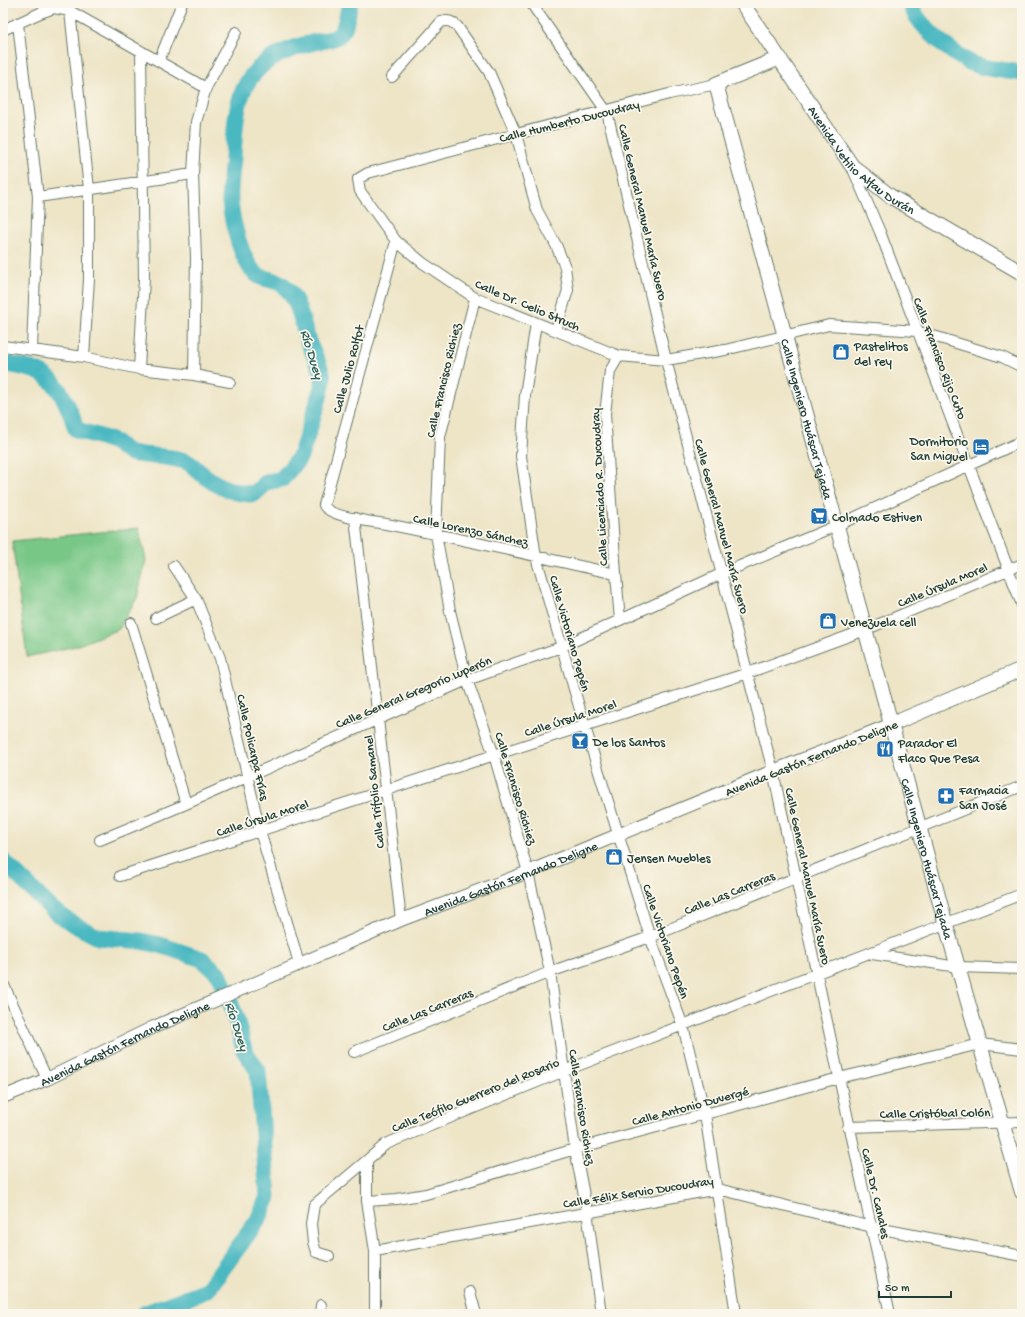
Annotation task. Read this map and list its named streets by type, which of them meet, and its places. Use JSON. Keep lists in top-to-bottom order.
{
  "streets": {
    "main road": [
      "Calle Humberto Ducoudray",
      "Avenida Vetilio Alfau Durán",
      "Calle Ingeniero Huáscar Tejada",
      "Avenida Gastón Fernando Deligne"
    ],
    "street": [
      "Calle General Manuel María Suero",
      "Calle Dr. Celio Struch",
      "Calle Francisco Rijo Cuto",
      "Calle Julio Rolfot",
      "Calle Francisco Richiez",
      "Calle Licenciado R. Ducoudray",
      "Calle Lorenzo Sánchez",
      "Calle Úrsula Morel",
      "Calle Victoriano Pepén",
      "Calle General Gregorio Luperón",
      "Calle Policarpa Frías",
      "Calle Trifolio Samanel",
      "Calle Las Carreras",
      "Calle Teófilo Guerrero del Rosario",
      "Calle Antonio Duvergé",
      "Calle Cristóbal Colón",
      "Calle Félix Servio Ducoudray",
      "Calle Dr. Canales"
    ]
  },
  "crossings": [
    ["Calle Humberto Ducoudray", "Avenida Vetilio Alfau Durán"],
    ["Calle Humberto Ducoudray", "Calle General Manuel María Suero"],
    ["Calle Humberto Ducoudray", "Calle Dr. Celio Struch"],
    ["Calle Humberto Ducoudray", "Calle Ingeniero Huáscar Tejada"],
    ["Avenida Vetilio Alfau Durán", "Calle Francisco Rijo Cuto"],
    ["Calle General Manuel María Suero", "Calle Dr. Celio Struch"],
    ["Calle General Manuel María Suero", "Calle Úrsula Morel"],
    ["Calle General Manuel María Suero", "Calle General Gregorio Luperón"],
    ["Calle General Manuel María Suero", "Avenida Gastón Fernando Deligne"],
    ["Calle General Manuel María Suero", "Calle Las Carreras"],
    ["Calle General Manuel María Suero", "Calle Teófilo Guerrero del Rosario"],
    ["Calle General Manuel María Suero", "Calle Antonio Duvergé"],
    ["Calle General Manuel María Suero", "Calle Dr. Canales"],
    ["Calle Dr. Celio Struch", "Calle Francisco Rijo Cuto"],
    ["Calle Dr. Celio Struch", "Calle Julio Rolfot"],
    ["Calle Dr. Celio Struch", "Calle Francisco Richiez"],
    ["Calle Dr. Celio Struch", "Calle Ingeniero Huáscar Tejada"],
    ["Calle Dr. Celio Struch", "Calle Licenciado R. Ducoudray"],
    ["Calle Dr. Celio Struch", "Calle Victoriano Pepén"],
    ["Calle Francisco Rijo Cuto", "Calle Úrsula Morel"],
    ["Calle Francisco Rijo Cuto", "Calle General Gregorio Luperón"],
    ["Calle Julio Rolfot", "Calle Lorenzo Sánchez"],
    ["Calle Francisco Richiez", "Calle Lorenzo Sánchez"],
    ["Calle Francisco Richiez", "Calle Úrsula Morel"],
    ["Calle Francisco Richiez", "Calle General Gregorio Luperón"],
    ["Calle Francisco Richiez", "Avenida Gastón Fernando Deligne"],
    ["Calle Francisco Richiez", "Calle Las Carreras"],
    ["Calle Francisco Richiez", "Calle Teófilo Guerrero del Rosario"],
    ["Calle Francisco Richiez", "Calle Antonio Duvergé"],
    ["Calle Francisco Richiez", "Calle Félix Servio Ducoudray"],
    ["Calle Ingeniero Huáscar Tejada", "Calle Úrsula Morel"],
    ["Calle Ingeniero Huáscar Tejada", "Calle General Gregorio Luperón"],
    ["Calle Ingeniero Huáscar Tejada", "Avenida Gastón Fernando Deligne"],
    ["Calle Ingeniero Huáscar Tejada", "Calle Las Carreras"],
    ["Calle Ingeniero Huáscar Tejada", "Calle Teófilo Guerrero del Rosario"],
    ["Calle Ingeniero Huáscar Tejada", "Calle Antonio Duvergé"],
    ["Calle Ingeniero Huáscar Tejada", "Calle Cristóbal Colón"],
    ["Calle Licenciado R. Ducoudray", "Calle Lorenzo Sánchez"],
    ["Calle Licenciado R. Ducoudray", "Calle General Gregorio Luperón"],
    ["Calle Lorenzo Sánchez", "Calle Victoriano Pepén"],
    ["Calle Lorenzo Sánchez", "Calle Trifolio Samanel"],
    ["Calle Úrsula Morel", "Calle Victoriano Pepén"],
    ["Calle Úrsula Morel", "Calle Policarpa Frías"],
    ["Calle Úrsula Morel", "Calle Trifolio Samanel"],
    ["Calle Victoriano Pepén", "Calle General Gregorio Luperón"],
    ["Calle Victoriano Pepén", "Avenida Gastón Fernando Deligne"],
    ["Calle Victoriano Pepén", "Calle Las Carreras"],
    ["Calle Victoriano Pepén", "Calle Teófilo Guerrero del Rosario"],
    ["Calle Victoriano Pepén", "Calle Antonio Duvergé"],
    ["Calle Victoriano Pepén", "Calle Félix Servio Ducoudray"],
    ["Calle General Gregorio Luperón", "Calle Policarpa Frías"],
    ["Calle General Gregorio Luperón", "Calle Trifolio Samanel"],
    ["Calle Policarpa Frías", "Avenida Gastón Fernando Deligne"],
    ["Avenida Gastón Fernando Deligne", "Calle Trifolio Samanel"],
    ["Calle Antonio Duvergé", "Calle Dr. Canales"],
    ["Calle Cristóbal Colón", "Calle Dr. Canales"],
    ["Calle Félix Servio Ducoudray", "Calle Dr. Canales"]
  ],
  "water": ["Río Duey"],
  "places": {
    "shop": ["Pastelitos del rey", "Venezuela cell", "Jensen Muebles"],
    "hotel": ["Dormitorio San Miguel"],
    "supermarket": ["Colmado Estiven"],
    "bar": ["De los Santos"],
    "restaurant": ["Parador El Flaco Que Pesa"],
    "pharmacy": ["Farmacia San José"]
  },
  "scale_bar": "50 m"
}
